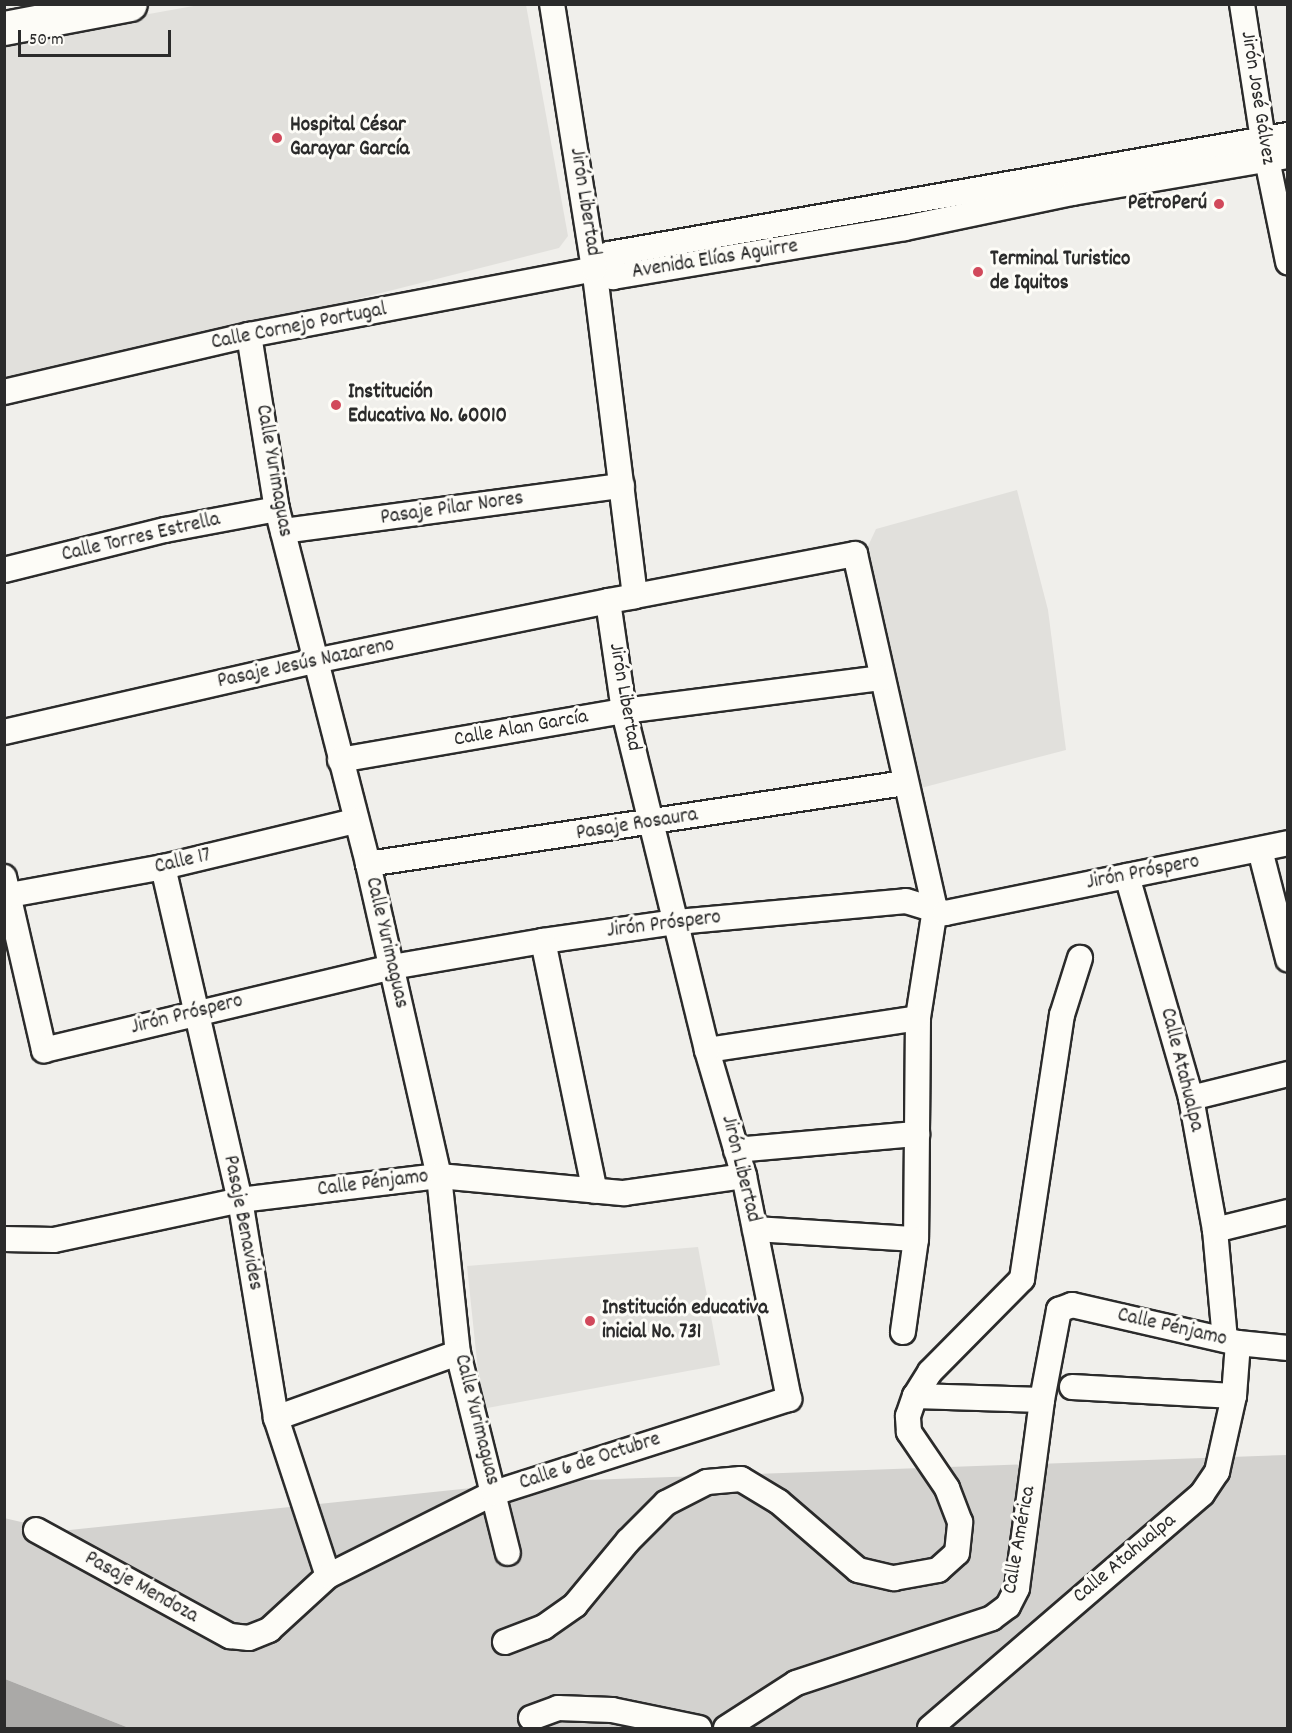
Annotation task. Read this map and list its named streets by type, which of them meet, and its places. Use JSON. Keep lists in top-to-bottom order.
{
  "streets": {
    "street": [
      "Jirón José Gálvez",
      "Jirón Libertad",
      "Avenida Elías Aguirre",
      "Calle Cornejo Portugal",
      "Calle Yurimaguas",
      "Pasaje Pilar Nores",
      "Calle Torres Estrella",
      "Pasaje Jesús Nazareno",
      "Calle Alan García",
      "Pasaje Rosaura",
      "Calle 17",
      "Jirón Próspero",
      "Calle Atahualpa",
      "Calle Pénjamo",
      "Pasaje Benavides",
      "Calle 6 de Octubre",
      "Calle América",
      "Pasaje Mendoza"
    ]
  },
  "crossings": [
    ["Jirón José Gálvez", "Avenida Elías Aguirre"],
    ["Jirón Libertad", "Avenida Elías Aguirre"],
    ["Jirón Libertad", "Calle Cornejo Portugal"],
    ["Jirón Libertad", "Pasaje Pilar Nores"],
    ["Jirón Libertad", "Pasaje Jesús Nazareno"],
    ["Jirón Libertad", "Calle Alan García"],
    ["Jirón Libertad", "Pasaje Rosaura"],
    ["Jirón Libertad", "Jirón Próspero"],
    ["Jirón Libertad", "Calle Pénjamo"],
    ["Jirón Libertad", "Calle 6 de Octubre"],
    ["Avenida Elías Aguirre", "Calle Cornejo Portugal"],
    ["Calle Cornejo Portugal", "Calle Yurimaguas"],
    ["Calle Yurimaguas", "Pasaje Pilar Nores"],
    ["Calle Yurimaguas", "Calle Torres Estrella"],
    ["Calle Yurimaguas", "Pasaje Jesús Nazareno"],
    ["Calle Yurimaguas", "Calle Alan García"],
    ["Calle Yurimaguas", "Pasaje Rosaura"],
    ["Calle Yurimaguas", "Calle 17"],
    ["Calle Yurimaguas", "Jirón Próspero"],
    ["Calle Yurimaguas", "Calle Pénjamo"],
    ["Calle Yurimaguas", "Calle 6 de Octubre"],
    ["Pasaje Pilar Nores", "Calle Torres Estrella"],
    ["Calle 17", "Jirón Próspero"],
    ["Calle 17", "Pasaje Benavides"],
    ["Jirón Próspero", "Calle Atahualpa"],
    ["Jirón Próspero", "Pasaje Benavides"],
    ["Calle Atahualpa", "Calle Pénjamo"],
    ["Calle Pénjamo", "Pasaje Benavides"],
    ["Calle Pénjamo", "Calle América"],
    ["Pasaje Benavides", "Calle 6 de Octubre"],
    ["Calle 6 de Octubre", "Pasaje Mendoza"]
  ],
  "places": [
    "Hospital César Garayar García",
    "PetroPerú",
    "Terminal Turistico de Iquitos",
    "Institución Educativa No. 60010",
    "Institución educativa inicial No. 731"
  ],
  "scale_bar": "50 m"
}
